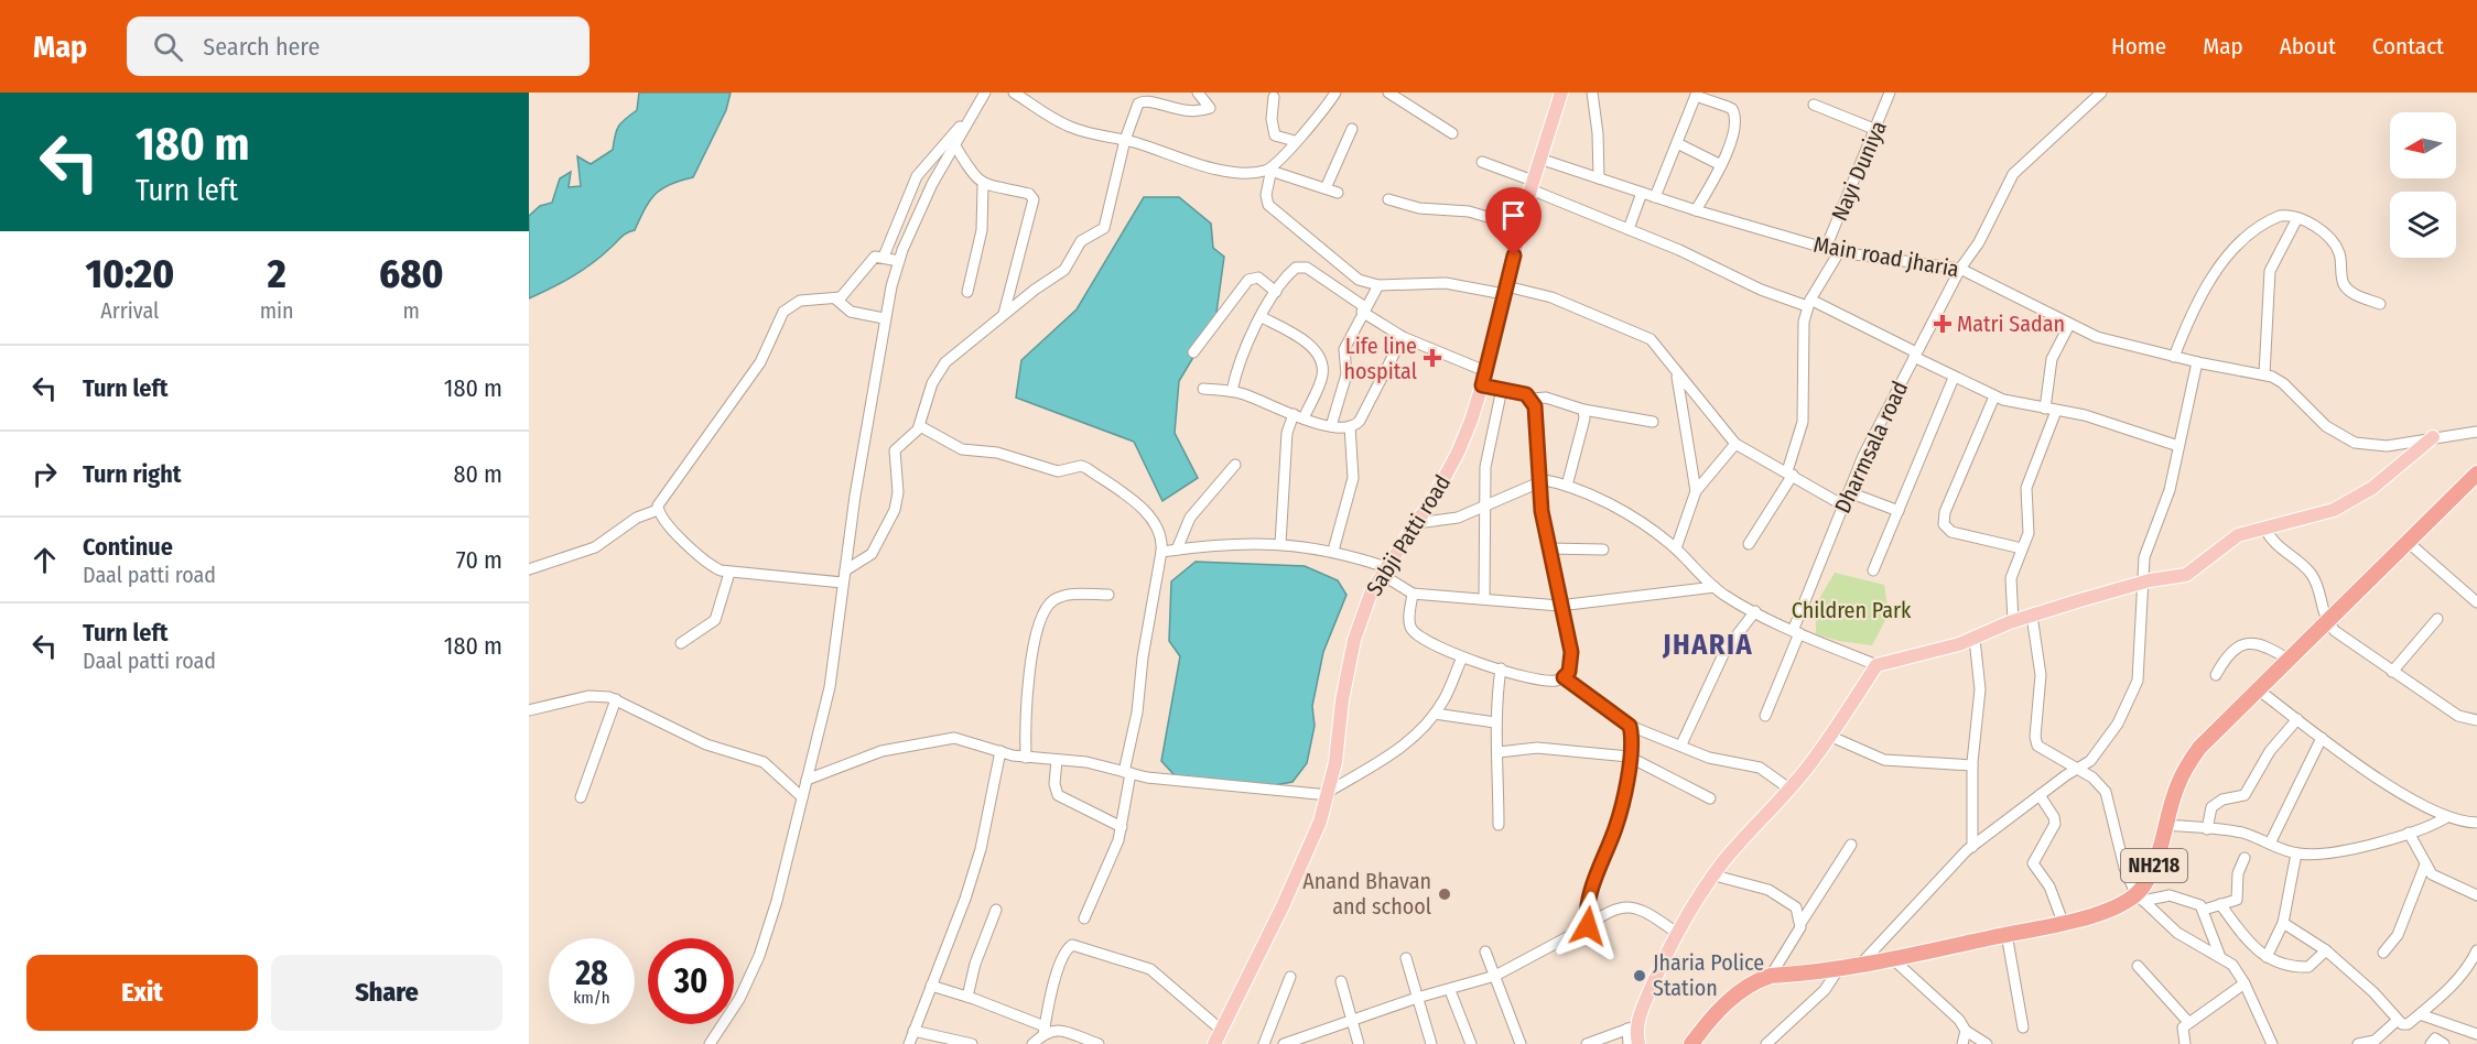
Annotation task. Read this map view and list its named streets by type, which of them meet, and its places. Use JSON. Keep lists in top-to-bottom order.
{
  "streets": {
    "highway": ["NH218"],
    "main road": ["Sabji Patti road"],
    "street": ["Nayi Duniya", "Main road jharia", "Dharmsala road"]
  },
  "crossings": [
    ["Nayi Duniya", "Main road jharia"],
    ["Main road jharia", "Dharmsala road"],
    ["Main road jharia", "Sabji Patti road"]
  ],
  "districts": ["JHARIA"],
  "parks": ["Children Park"],
  "places": {
    "health": ["Matri Sadan", "Life line hospital"],
    "other": ["Anand Bhavan and school", "Jharia Police Station"]
  },
  "north": "left",
  "page": {
    "header": "Map",
    "search": "Search here",
    "nav": [
      "Home",
      "Map",
      "About",
      "Contact"
    ],
    "turn": ["180 m", "Turn left"],
    "eta": [
      "10:20",
      "Arrival",
      "2",
      "min",
      "680",
      "m"
    ],
    "list": [
      {
        "name": "Turn left",
        "value": "180 m"
      },
      {
        "name": "Turn right",
        "value": "80 m"
      },
      {
        "name": "Continue",
        "note": "Daal patti road",
        "value": "70 m"
      },
      {
        "name": "Turn left",
        "note": "Daal patti road",
        "value": "180 m"
      }
    ],
    "speed": "28 km/h",
    "limit": "30",
    "buttons": ["Exit", "Share"]
  }
}
